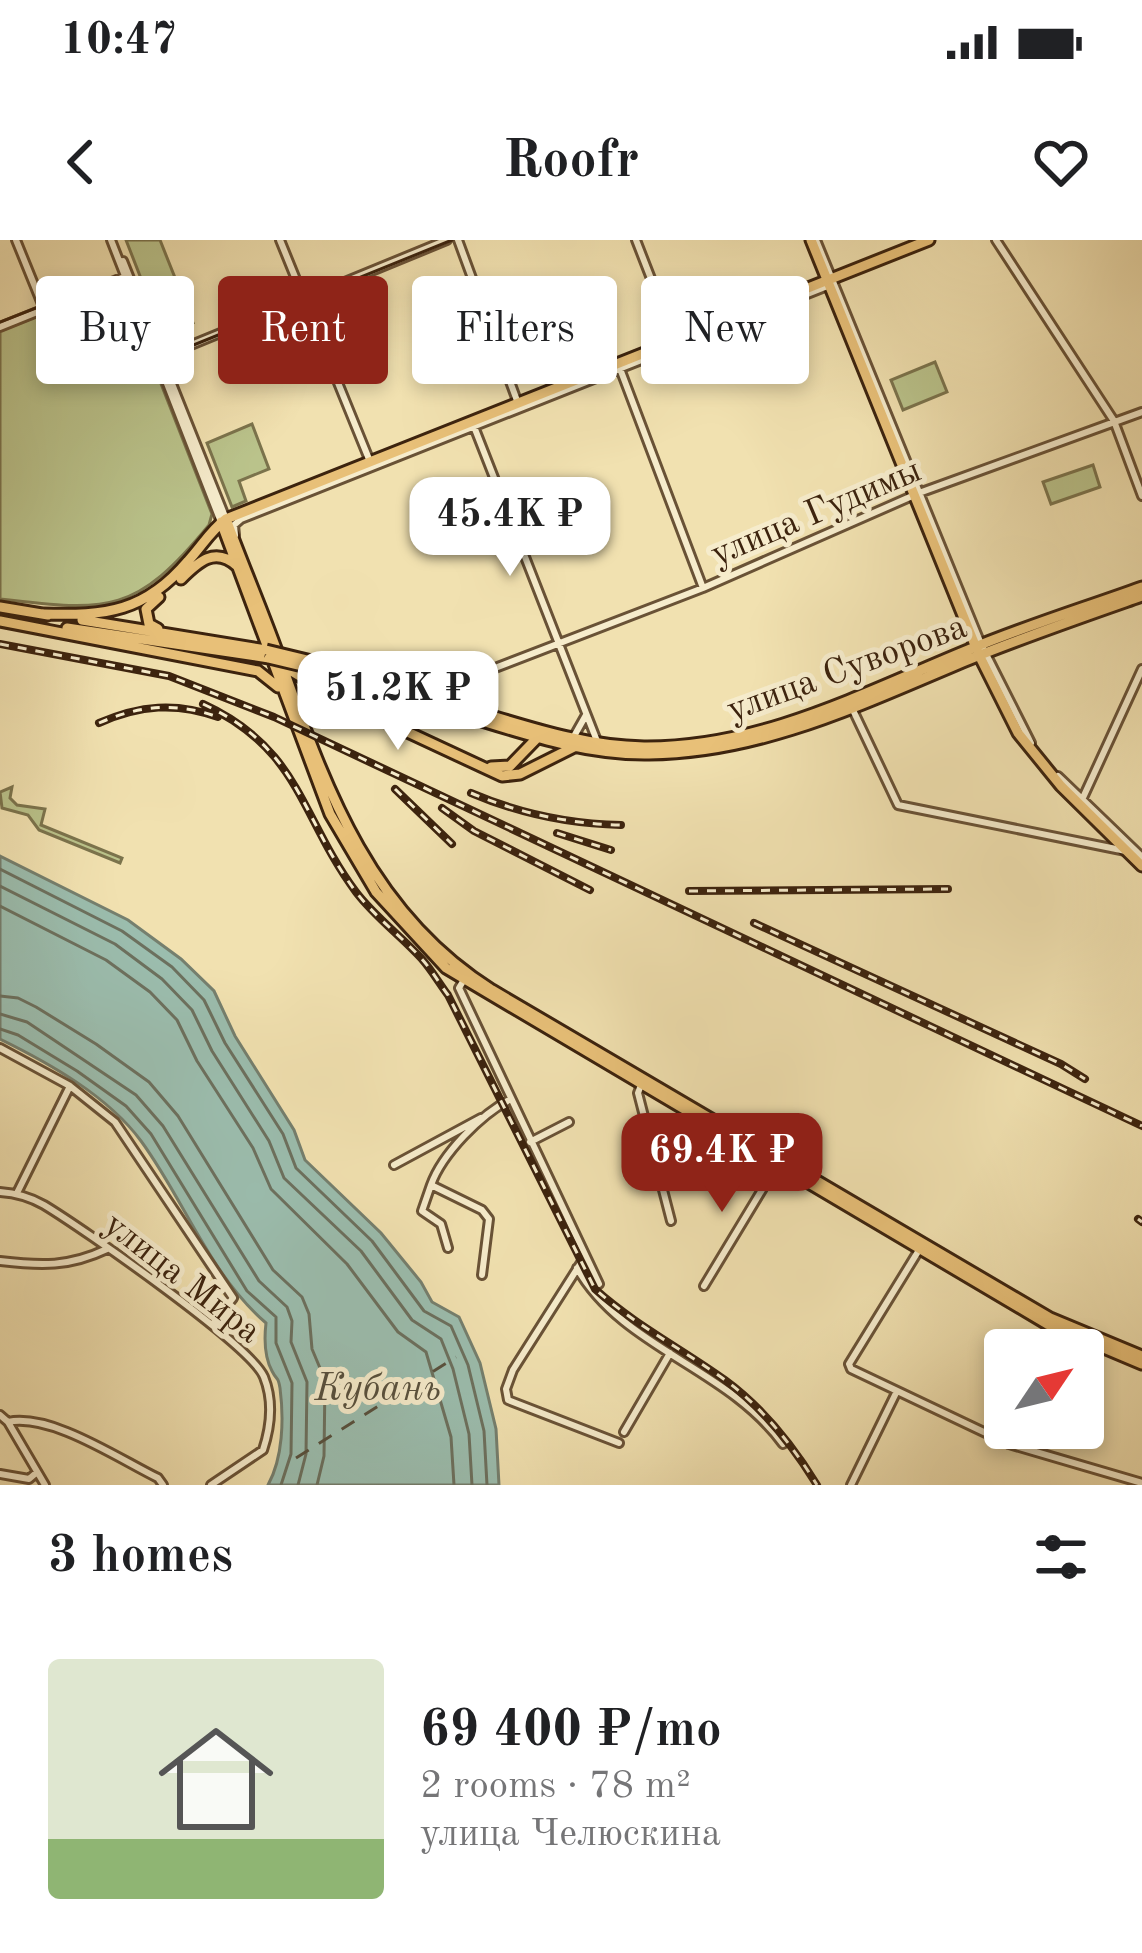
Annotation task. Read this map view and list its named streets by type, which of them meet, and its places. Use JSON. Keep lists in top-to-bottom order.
{
  "streets": {
    "main road": ["улица Суворова"],
    "street": ["улица Гудимы", "улица Мира"]
  },
  "water": ["Кубань"],
  "north": "top right",
  "page": {
    "status": "10:47",
    "header": "Roofr",
    "chip": [
      "Buy",
      "Rent",
      "Filters",
      "New"
    ],
    "price": ["45.4K ₽", "51.2K ₽", "69.4K ₽"],
    "heading": "3 homes",
    "list": [
      {
        "name": "69 400 ₽/mo",
        "note": "2 rooms · 78 m² · улица Челюскина"
      }
    ]
  }
}
